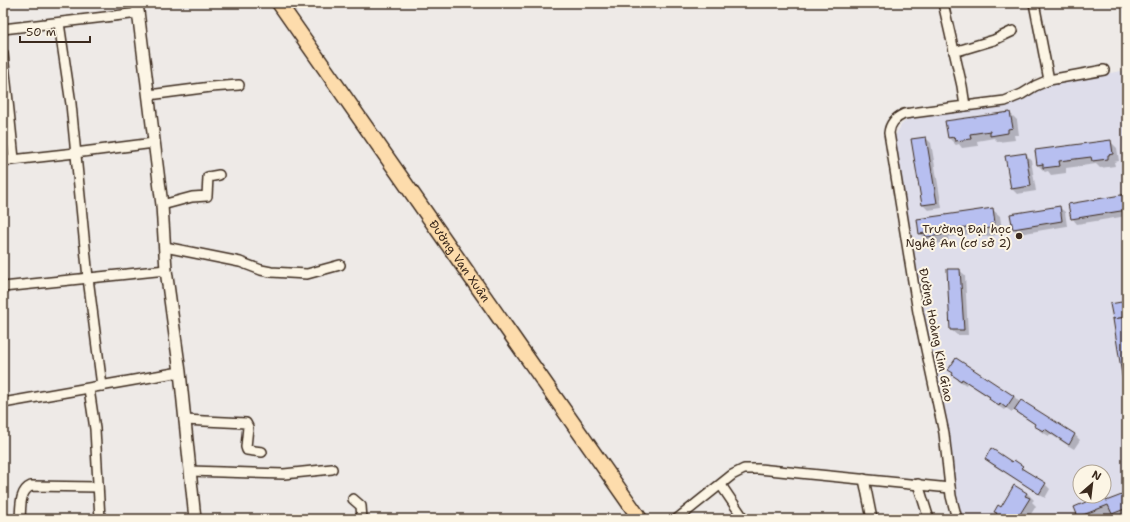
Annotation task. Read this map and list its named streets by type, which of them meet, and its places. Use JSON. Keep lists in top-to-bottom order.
{
  "streets": {
    "main road": ["Đường Vạn Xuân"],
    "street": ["Đường Hoàng Kim Giao"]
  },
  "places": ["Trường Đại học Nghệ An (cơ sở 2)"],
  "scale_bar": "50 m",
  "north": "top right"
}
